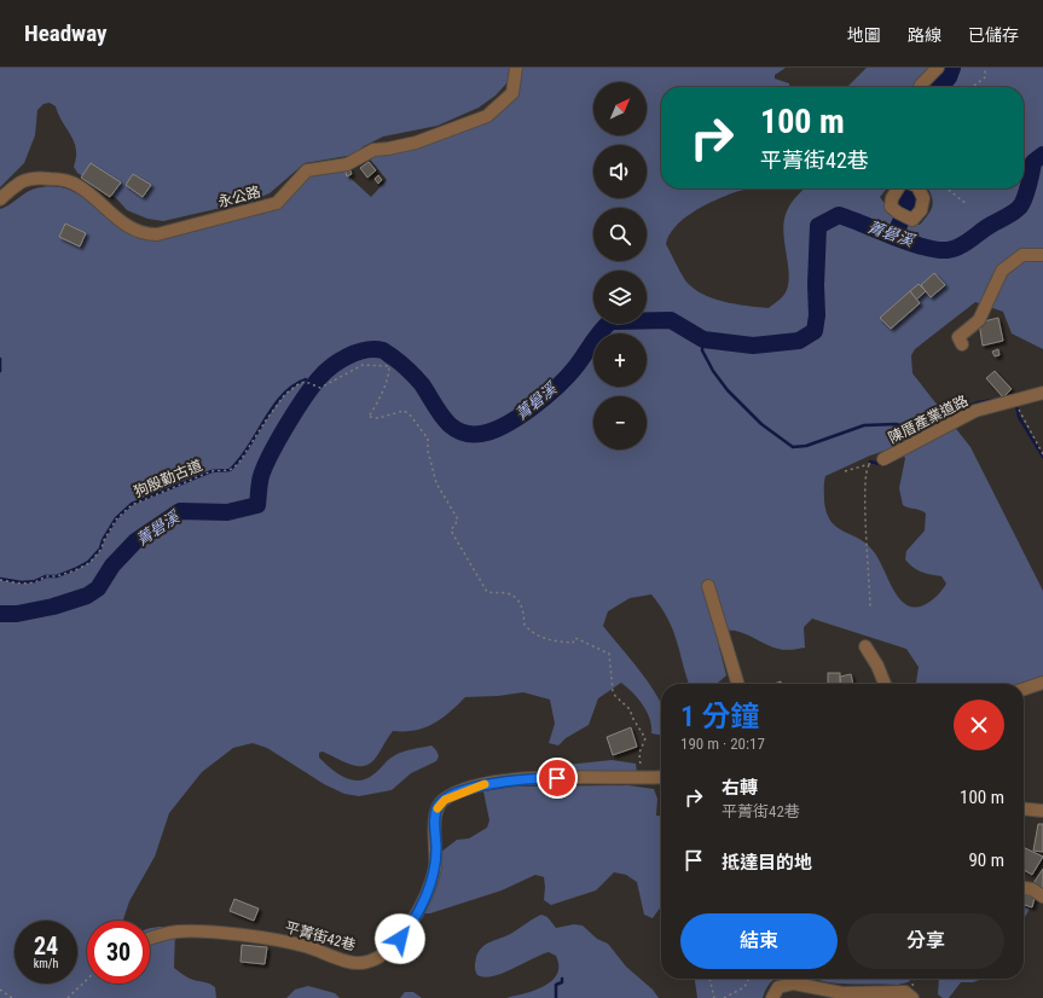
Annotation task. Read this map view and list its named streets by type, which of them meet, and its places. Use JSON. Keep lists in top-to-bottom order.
{
  "streets": {
    "street": ["永公路", "陳厝產業道路", "平菁街42巷"],
    "path": ["狗殷勤古道"]
  },
  "crossings": [
    ["狗殷勤古道", "平菁街42巷"]
  ],
  "water": ["菁礐溪"],
  "north": "top right",
  "page": {
    "header": "Headway",
    "nav": ["地圖", "路線", "已儲存"],
    "map_buttons": ["+", "−"],
    "turn": ["100 m", "平菁街42巷"],
    "heading": ["1 分鐘", "190 m · 20:17"],
    "list": [
      {
        "name": "右轉",
        "note": "平菁街42巷",
        "value": "100 m"
      },
      {
        "name": "抵達目的地",
        "value": "90 m"
      }
    ],
    "buttons": ["結束", "分享"],
    "speed": "24 km/h",
    "limit": "30"
  }
}
